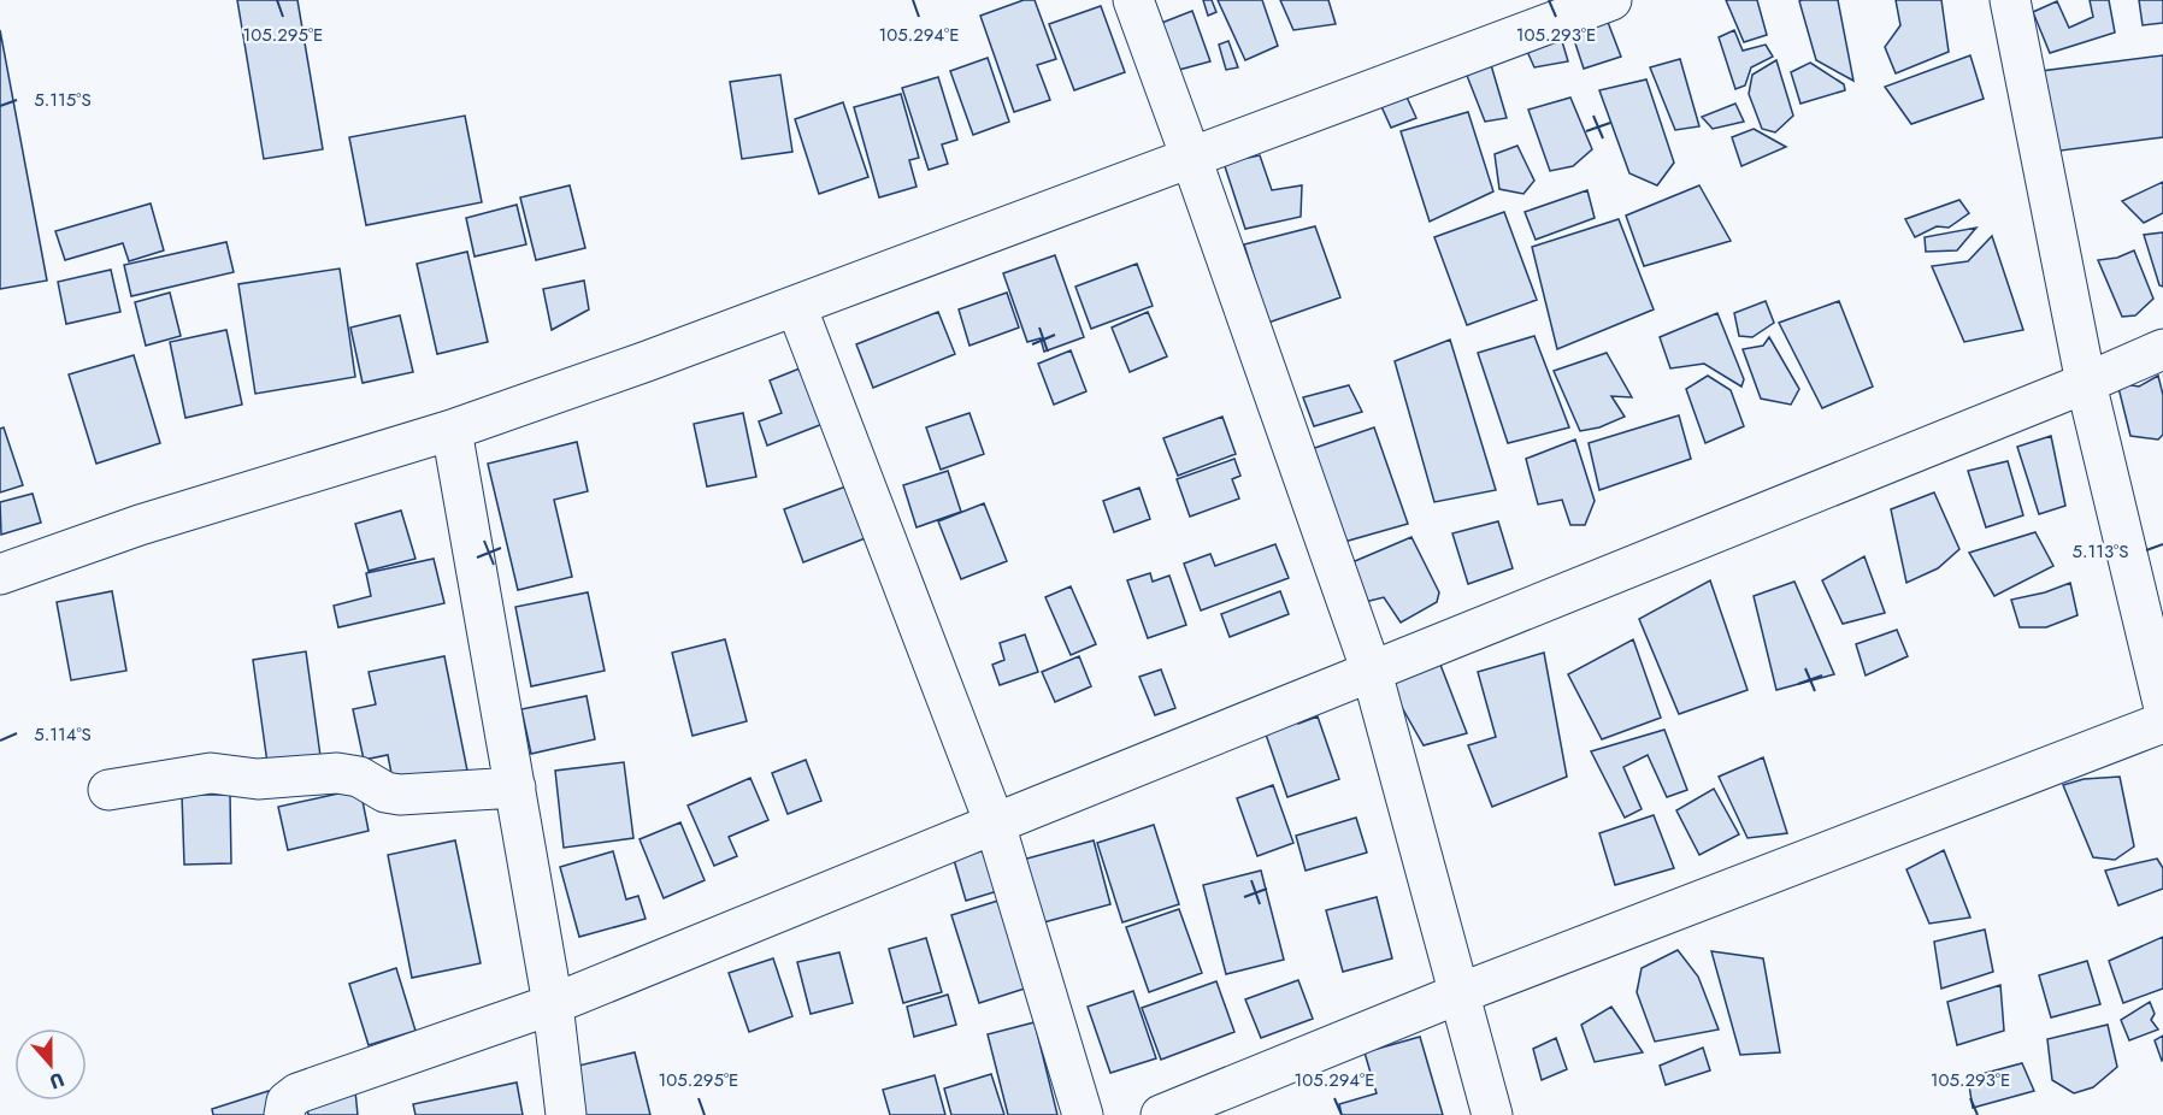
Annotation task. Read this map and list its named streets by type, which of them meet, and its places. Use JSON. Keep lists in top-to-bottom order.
{
  "north": "bottom",
  "coordinates": [
    "105.295°E",
    "105.294°E",
    "105.293°E",
    "5.115°S",
    "5.113°S",
    "5.114°S"
  ]
}
